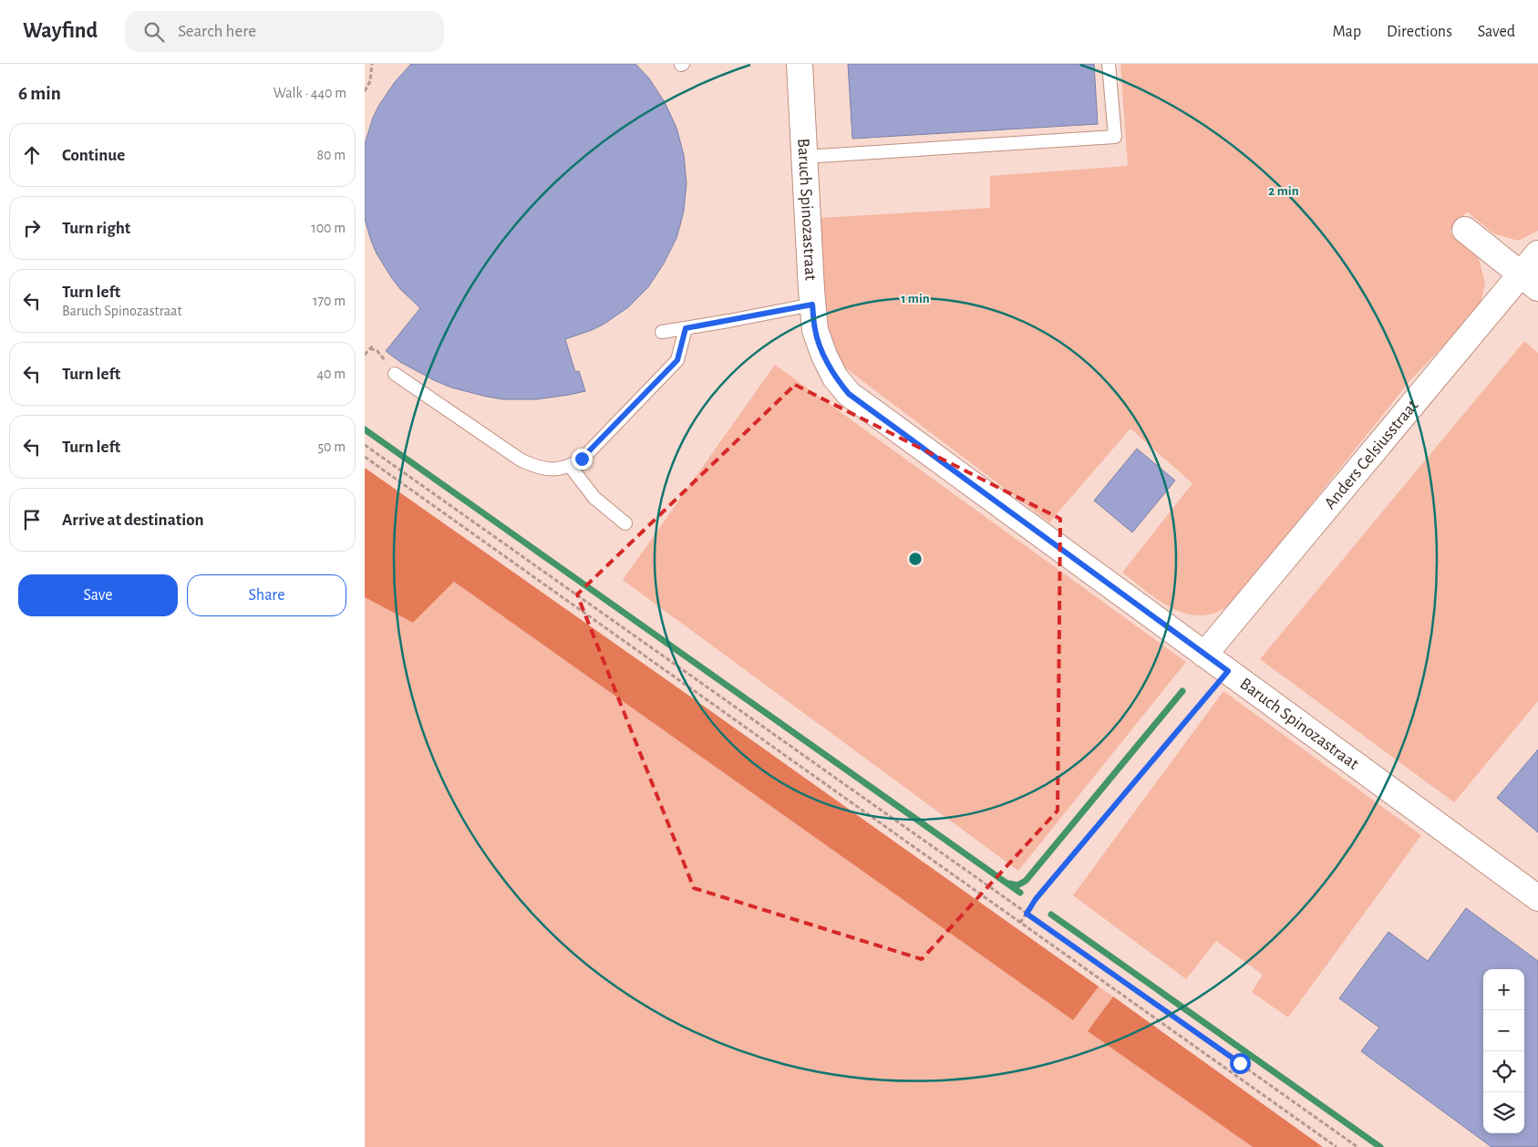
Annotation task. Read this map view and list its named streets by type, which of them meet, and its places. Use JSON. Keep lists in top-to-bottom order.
{
  "streets": {
    "street": ["Baruch Spinozastraat", "Anders Celsiusstraat"]
  },
  "crossings": [
    ["Baruch Spinozastraat", "Anders Celsiusstraat"]
  ],
  "page": {
    "header": "Wayfind",
    "search": "Search here",
    "nav": ["Map", "Directions", "Saved"],
    "heading": ["6 min", "Walk · 440 m"],
    "list": [
      ["Continue", "80 m"],
      ["Turn right", "100 m"],
      ["Turn left", "Baruch Spinozastraat", "170 m"],
      ["Turn left", "40 m"],
      ["Turn left", "50 m"],
      "Arrive at destination"
    ],
    "buttons": ["Save", "Share"],
    "map_buttons": ["+", "−"]
  },
  "rings": ["2 min", "1 min"]
}
